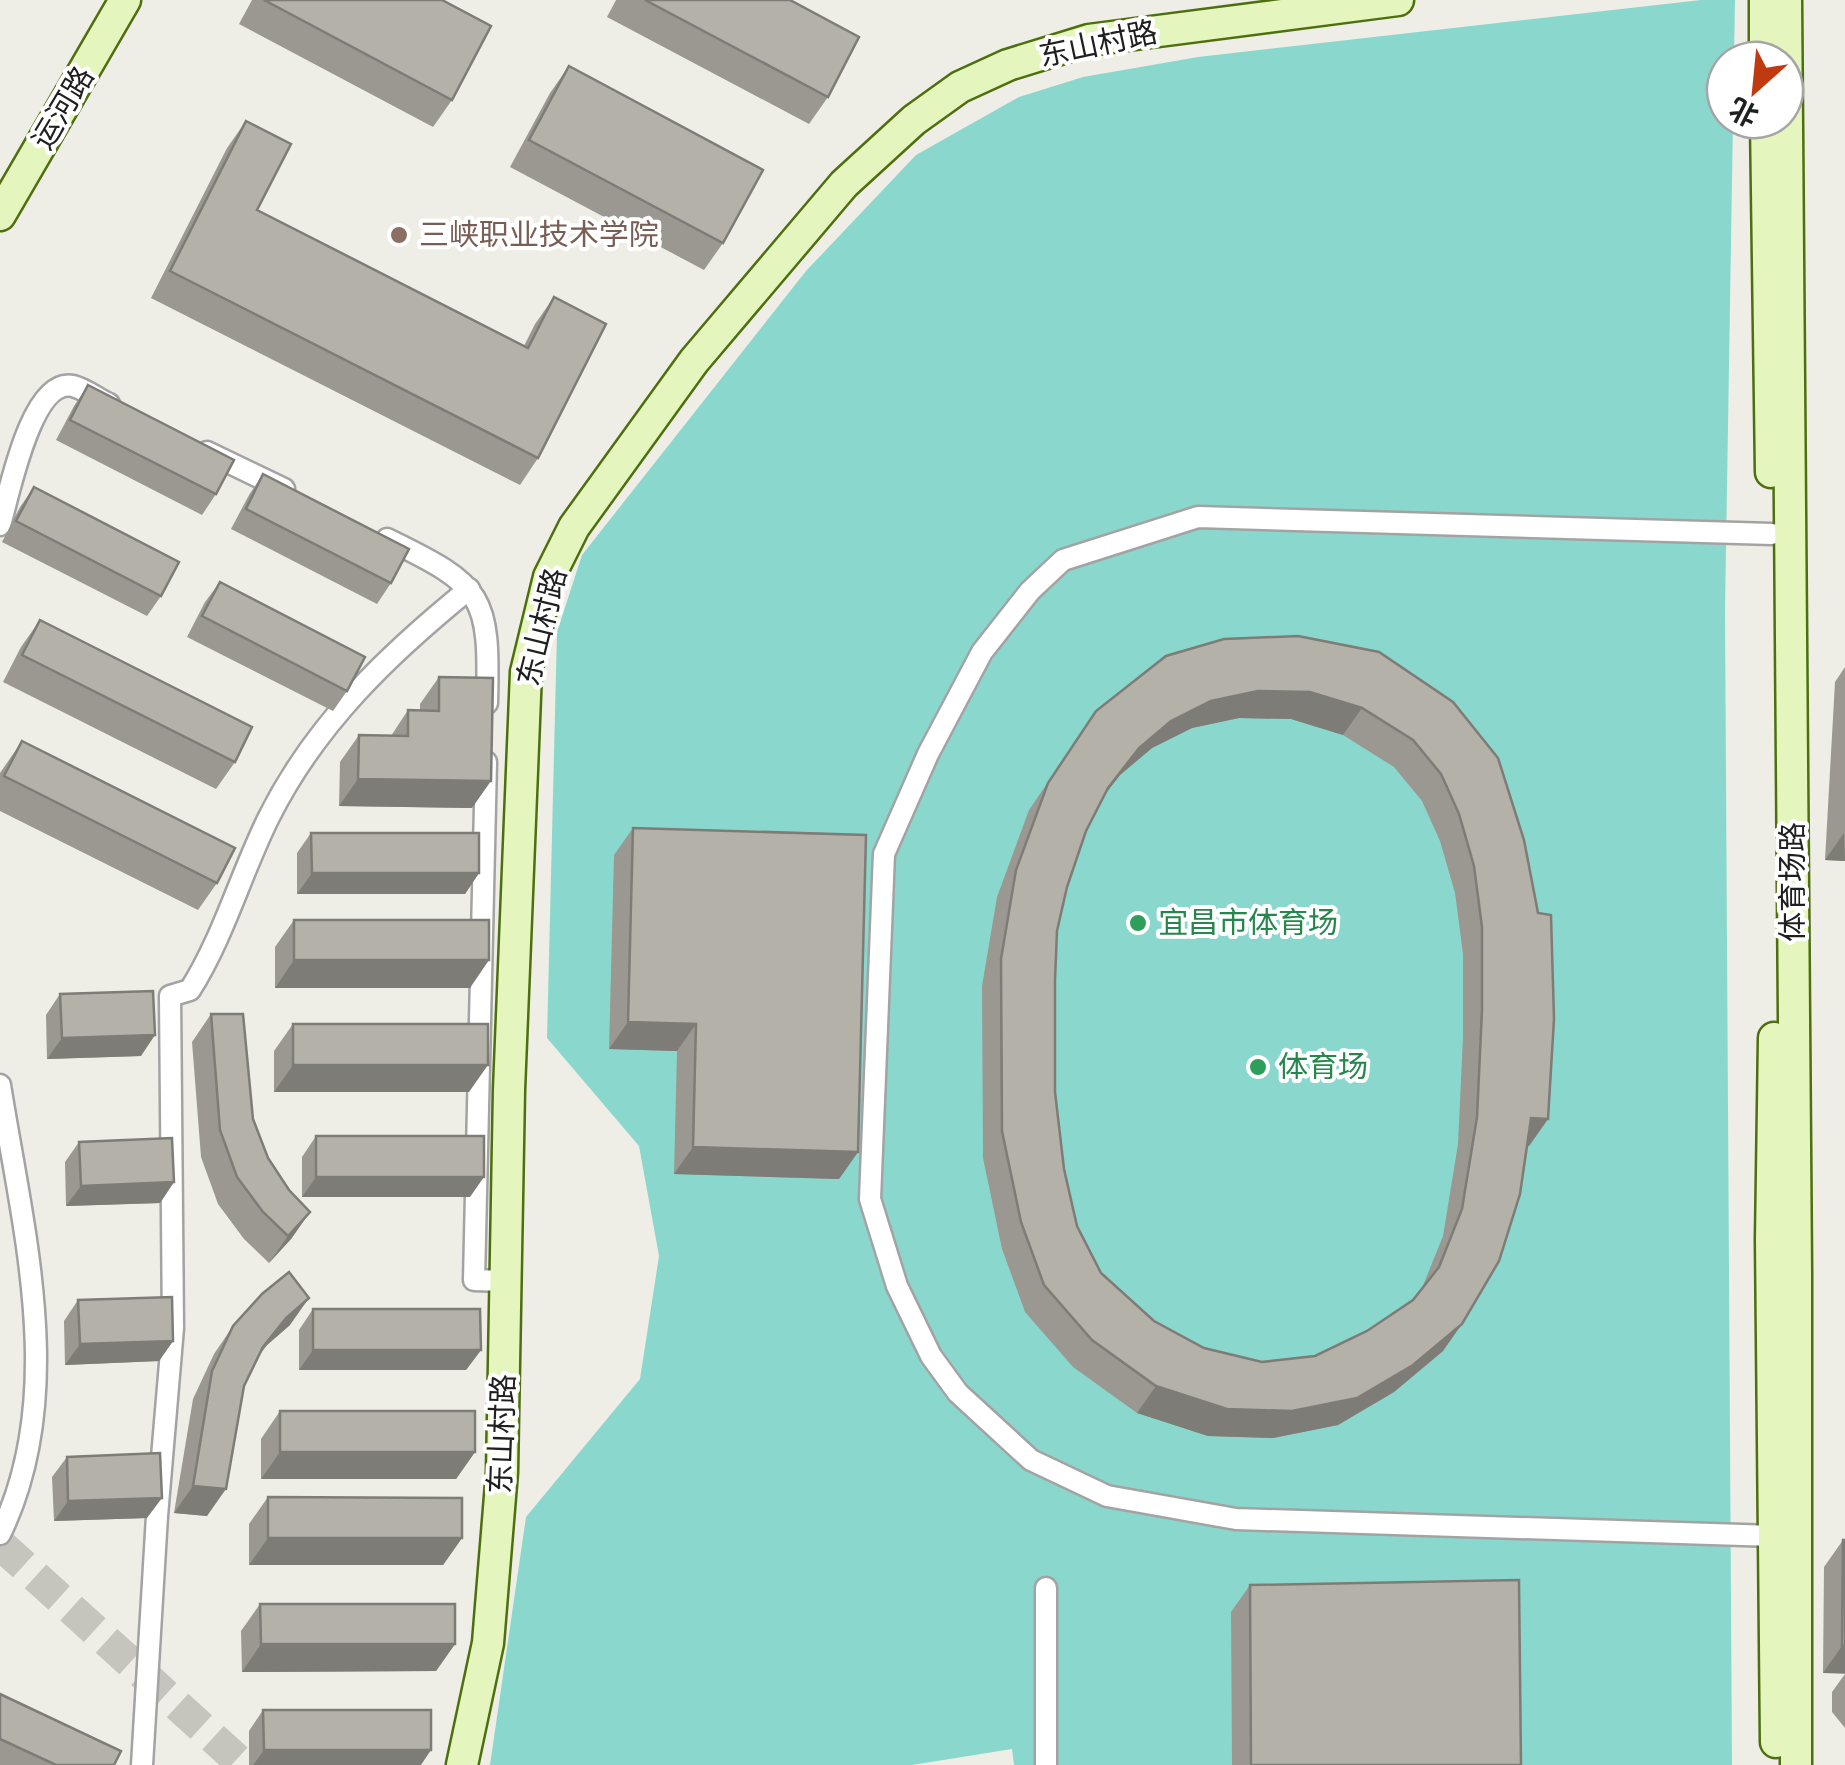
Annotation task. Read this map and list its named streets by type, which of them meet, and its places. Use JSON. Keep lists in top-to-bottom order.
{
  "streets": {
    "main road": ["东山村路", "运河路", "体育场路"]
  },
  "places": ["三峡职业技术学院", "宜昌市体育场", "体育场"],
  "north": "bottom left"
}
